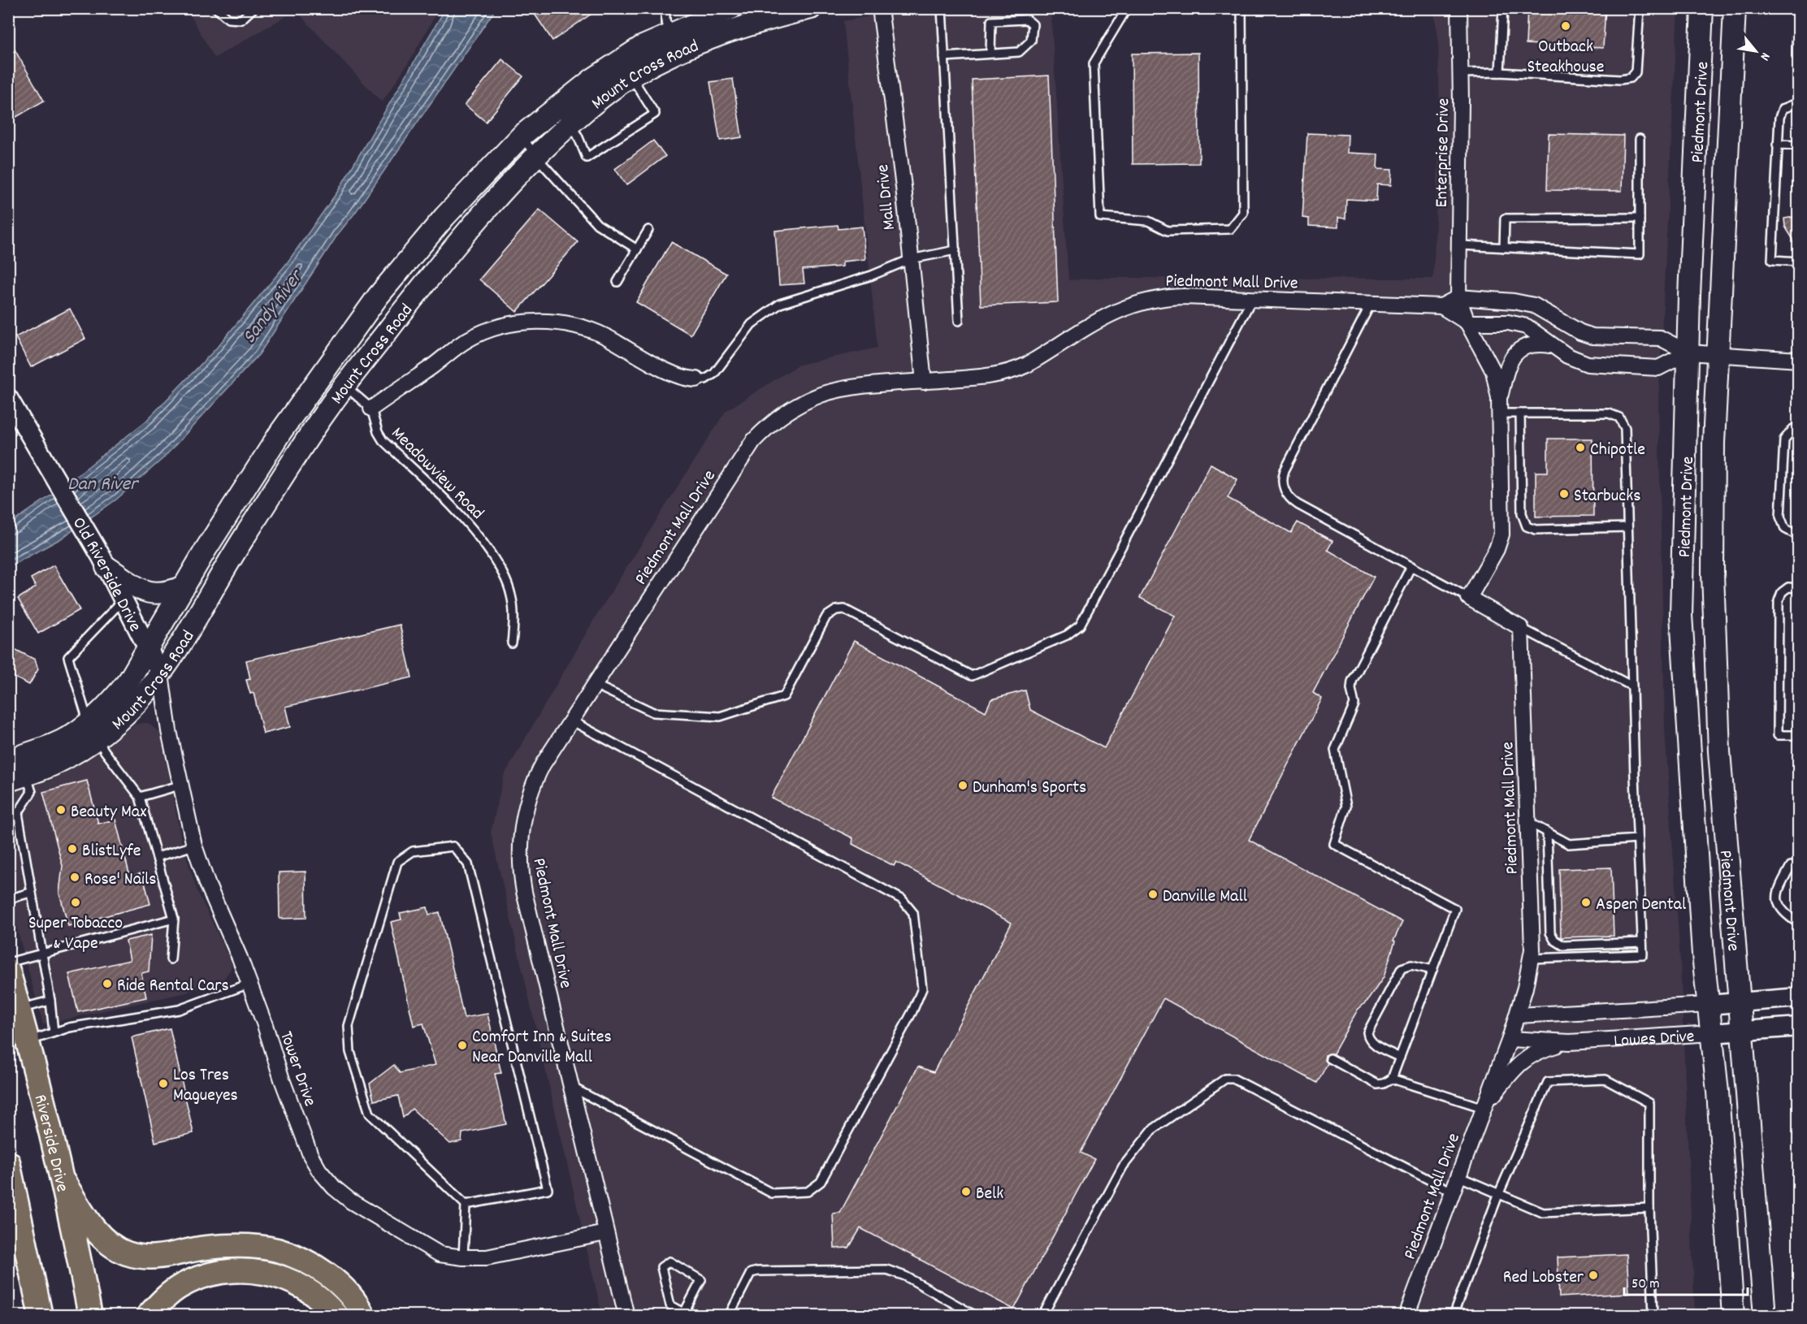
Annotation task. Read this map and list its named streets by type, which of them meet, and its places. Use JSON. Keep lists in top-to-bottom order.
{
  "streets": {
    "main road": ["Mount Cross Road", "Piedmont Drive", "Riverside Drive"],
    "street": [
      "Enterprise Drive",
      "Mall Drive",
      "Piedmont Mall Drive",
      "Old Riverside Drive",
      "Lowes Drive",
      "Tower Drive"
    ],
    "lane": ["Meadowview Road"]
  },
  "crossings": [
    ["Mount Cross Road", "Old Riverside Drive"],
    ["Mount Cross Road", "Tower Drive"],
    ["Piedmont Drive", "Lowes Drive"],
    ["Enterprise Drive", "Piedmont Mall Drive"],
    ["Mall Drive", "Piedmont Mall Drive"],
    ["Piedmont Mall Drive", "Lowes Drive"],
    ["Piedmont Mall Drive", "Tower Drive"],
    ["Old Riverside Drive", "Tower Drive"]
  ],
  "water": ["Sandy River", "Dan River"],
  "places": [
    "Outback Steakhouse",
    "Chipotle",
    "Starbucks",
    "Dunham's Sports",
    "Beauty Max",
    "BlistLyfe",
    "Rose' Nails",
    "Danville Mall",
    "Super Tobacco & Vape",
    "Aspen Dental",
    "Ride Rental Cars",
    "Comfort Inn & Suites Near Danville Mall",
    "Los Tres Magueyes",
    "Belk",
    "Red Lobster"
  ],
  "scale_bar": "50 m",
  "north": "bottom right"
}
